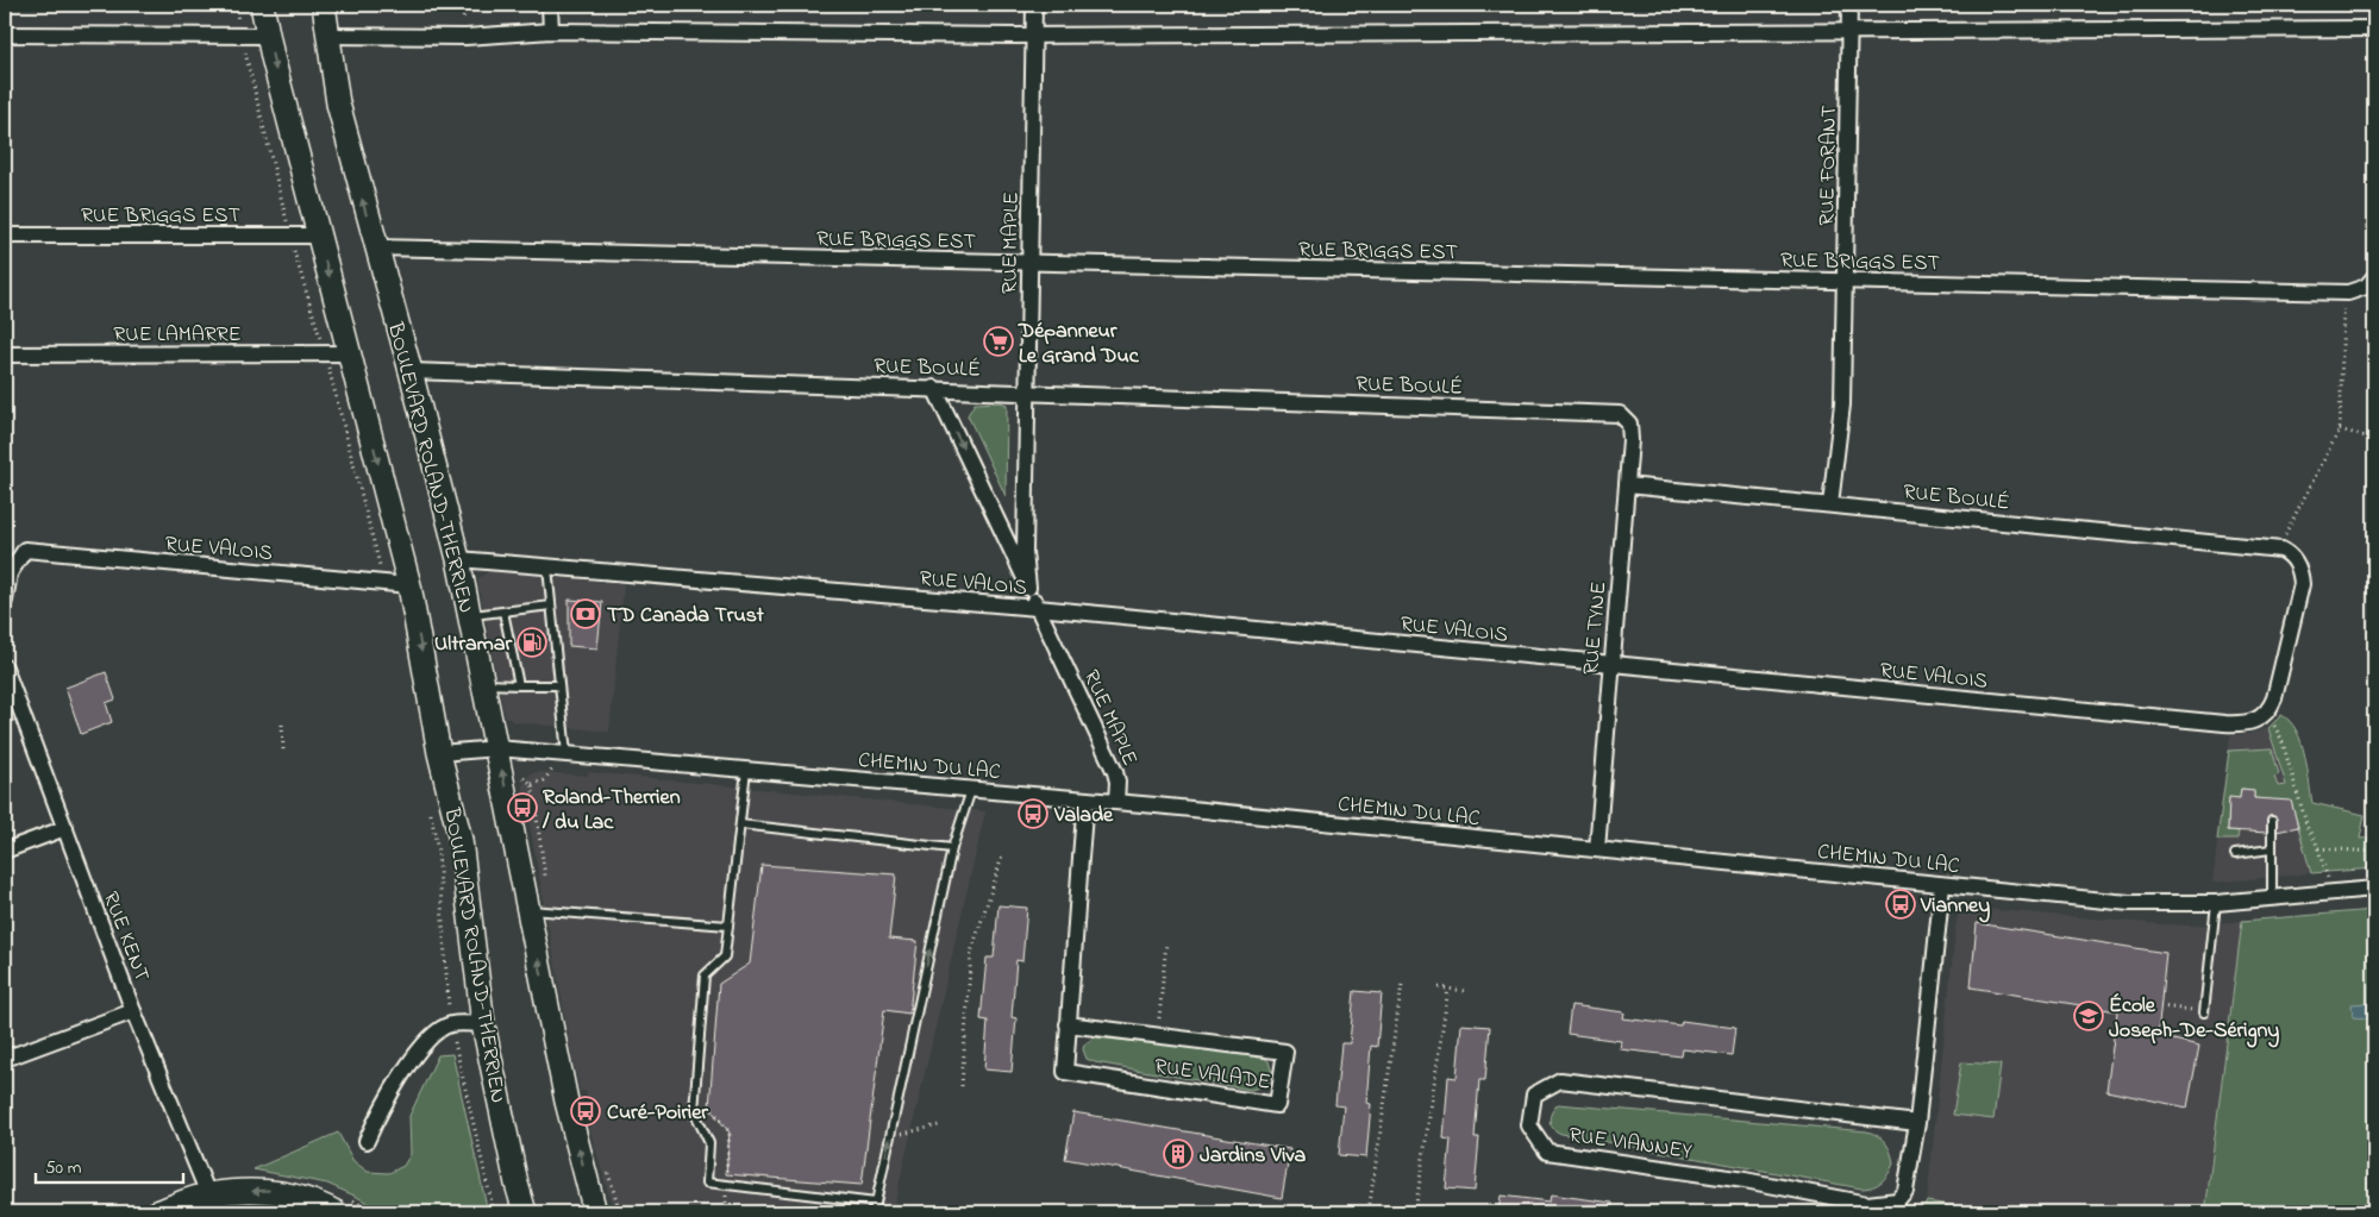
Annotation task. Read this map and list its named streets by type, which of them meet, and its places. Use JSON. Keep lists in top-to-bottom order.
{
  "streets": {
    "main road": ["BOULEVARD ROLAND-THERRIEN"],
    "street": [
      "RUE FORANT",
      "RUE BRIGGS EST",
      "RUE MAPLE",
      "RUE LAMARRE",
      "RUE BOULÉ",
      "RUE VALOIS",
      "RUE TYNE",
      "CHEMIN DU LAC",
      "RUE KENT",
      "RUE VALADE",
      "RUE VIANNEY"
    ]
  },
  "crossings": [
    ["RUE FORANT", "RUE BRIGGS EST"],
    ["RUE FORANT", "RUE BOULÉ"],
    ["RUE BRIGGS EST", "RUE MAPLE"],
    ["RUE BRIGGS EST", "BOULEVARD ROLAND-THERRIEN"],
    ["RUE MAPLE", "RUE BOULÉ"],
    ["RUE MAPLE", "RUE VALOIS"],
    ["RUE MAPLE", "CHEMIN DU LAC"],
    ["RUE LAMARRE", "BOULEVARD ROLAND-THERRIEN"],
    ["RUE BOULÉ", "BOULEVARD ROLAND-THERRIEN"],
    ["RUE BOULÉ", "RUE VALOIS"],
    ["RUE BOULÉ", "RUE TYNE"],
    ["BOULEVARD ROLAND-THERRIEN", "RUE VALOIS"],
    ["BOULEVARD ROLAND-THERRIEN", "CHEMIN DU LAC"],
    ["RUE VALOIS", "RUE TYNE"],
    ["RUE TYNE", "CHEMIN DU LAC"],
    ["CHEMIN DU LAC", "RUE VALADE"],
    ["CHEMIN DU LAC", "RUE VIANNEY"]
  ],
  "places": {
    "supermarket": ["Dépanneur Le Grand Duc"],
    "bank": ["TD Canada Trust"],
    "fuel station": ["Ultramar"],
    "bus stop": [
      "Roland-Therrien / du Lac",
      "Valade",
      "Vianney",
      "Curé-Poirier"
    ],
    "school or university": ["École Joseph-De-Sérigny"],
    "building": ["Jardins Viva"]
  },
  "scale_bar": "50 m"
}
